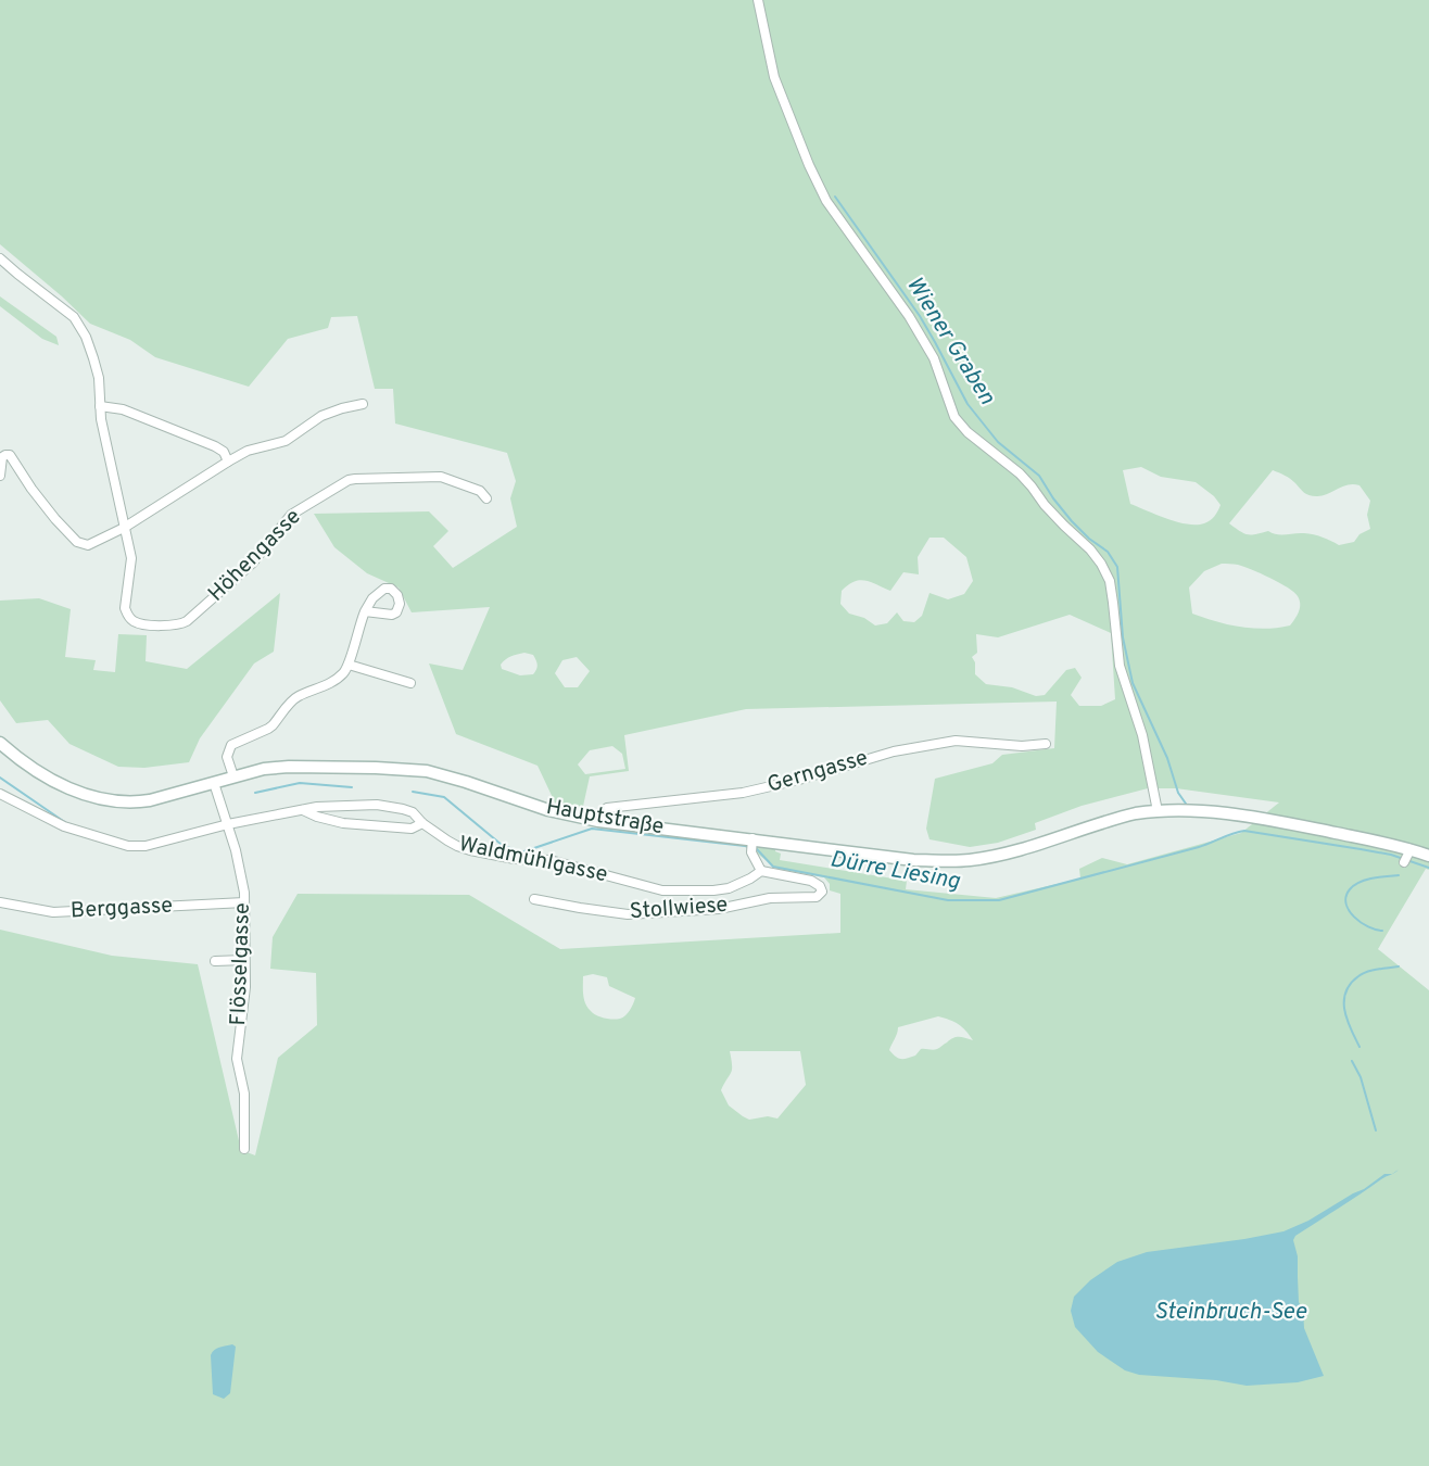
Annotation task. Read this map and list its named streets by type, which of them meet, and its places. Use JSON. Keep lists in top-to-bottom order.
{
  "streets": {
    "main road": ["Hauptstraße"],
    "street": [
      "Höhengasse",
      "Gerngasse",
      "Waldmühlgasse",
      "Berggasse",
      "Stollwiese",
      "Flösselgasse"
    ]
  },
  "crossings": [
    ["Gerngasse", "Hauptstraße"],
    ["Hauptstraße", "Flösselgasse"],
    ["Waldmühlgasse", "Stollwiese"],
    ["Waldmühlgasse", "Flösselgasse"],
    ["Berggasse", "Flösselgasse"]
  ],
  "water": ["Wiener Graben", "Dürre Liesing", "Steinbruch-See"]
}
